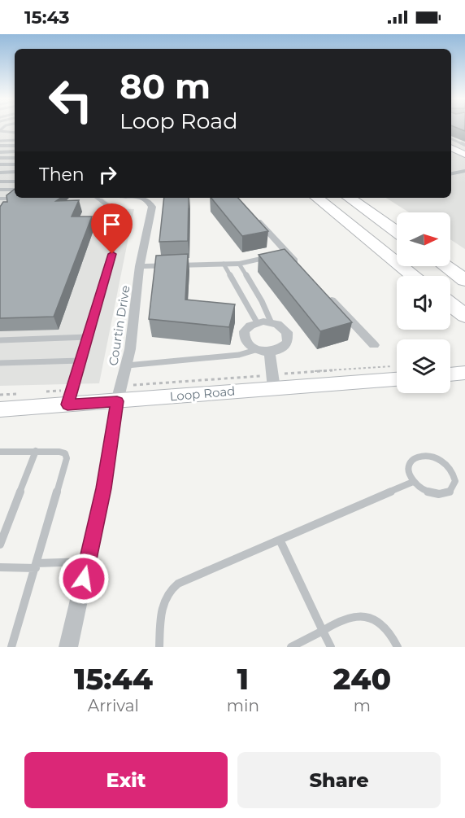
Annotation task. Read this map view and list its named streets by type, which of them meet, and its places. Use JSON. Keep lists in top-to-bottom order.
{
  "streets": {
    "street": ["Courtin Drive", "Loop Road"]
  },
  "crossings": [
    ["Courtin Drive", "Loop Road"]
  ],
  "north": "right",
  "page": {
    "status": "15:43",
    "turn": ["80 m", "Loop Road"],
    "then": "Then",
    "eta": [
      "15:44",
      "Arrival",
      "1",
      "min",
      "240",
      "m"
    ],
    "buttons": ["Exit", "Share"]
  }
}
